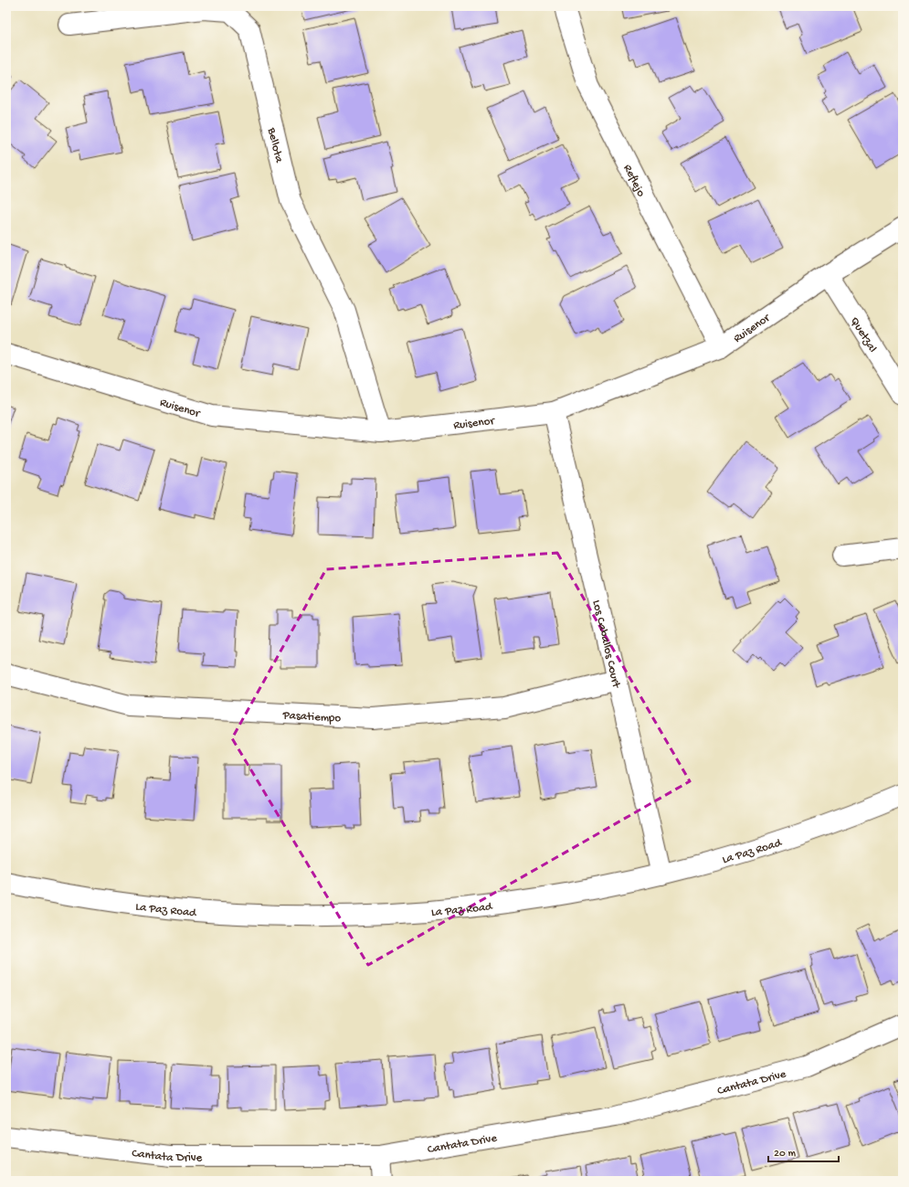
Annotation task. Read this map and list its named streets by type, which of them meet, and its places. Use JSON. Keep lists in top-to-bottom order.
{
  "streets": {
    "street": [
      "Bellota",
      "Reflejo",
      "Ruisenor",
      "Quetzal",
      "Los Caballos Court",
      "Pasatiempo",
      "La Paz Road",
      "Cantata Drive"
    ]
  },
  "crossings": [
    ["Bellota", "Ruisenor"],
    ["Reflejo", "Ruisenor"],
    ["Ruisenor", "Quetzal"],
    ["Ruisenor", "Los Caballos Court"],
    ["Los Caballos Court", "Pasatiempo"],
    ["Los Caballos Court", "La Paz Road"]
  ],
  "scale_bar": "20 m"
}
